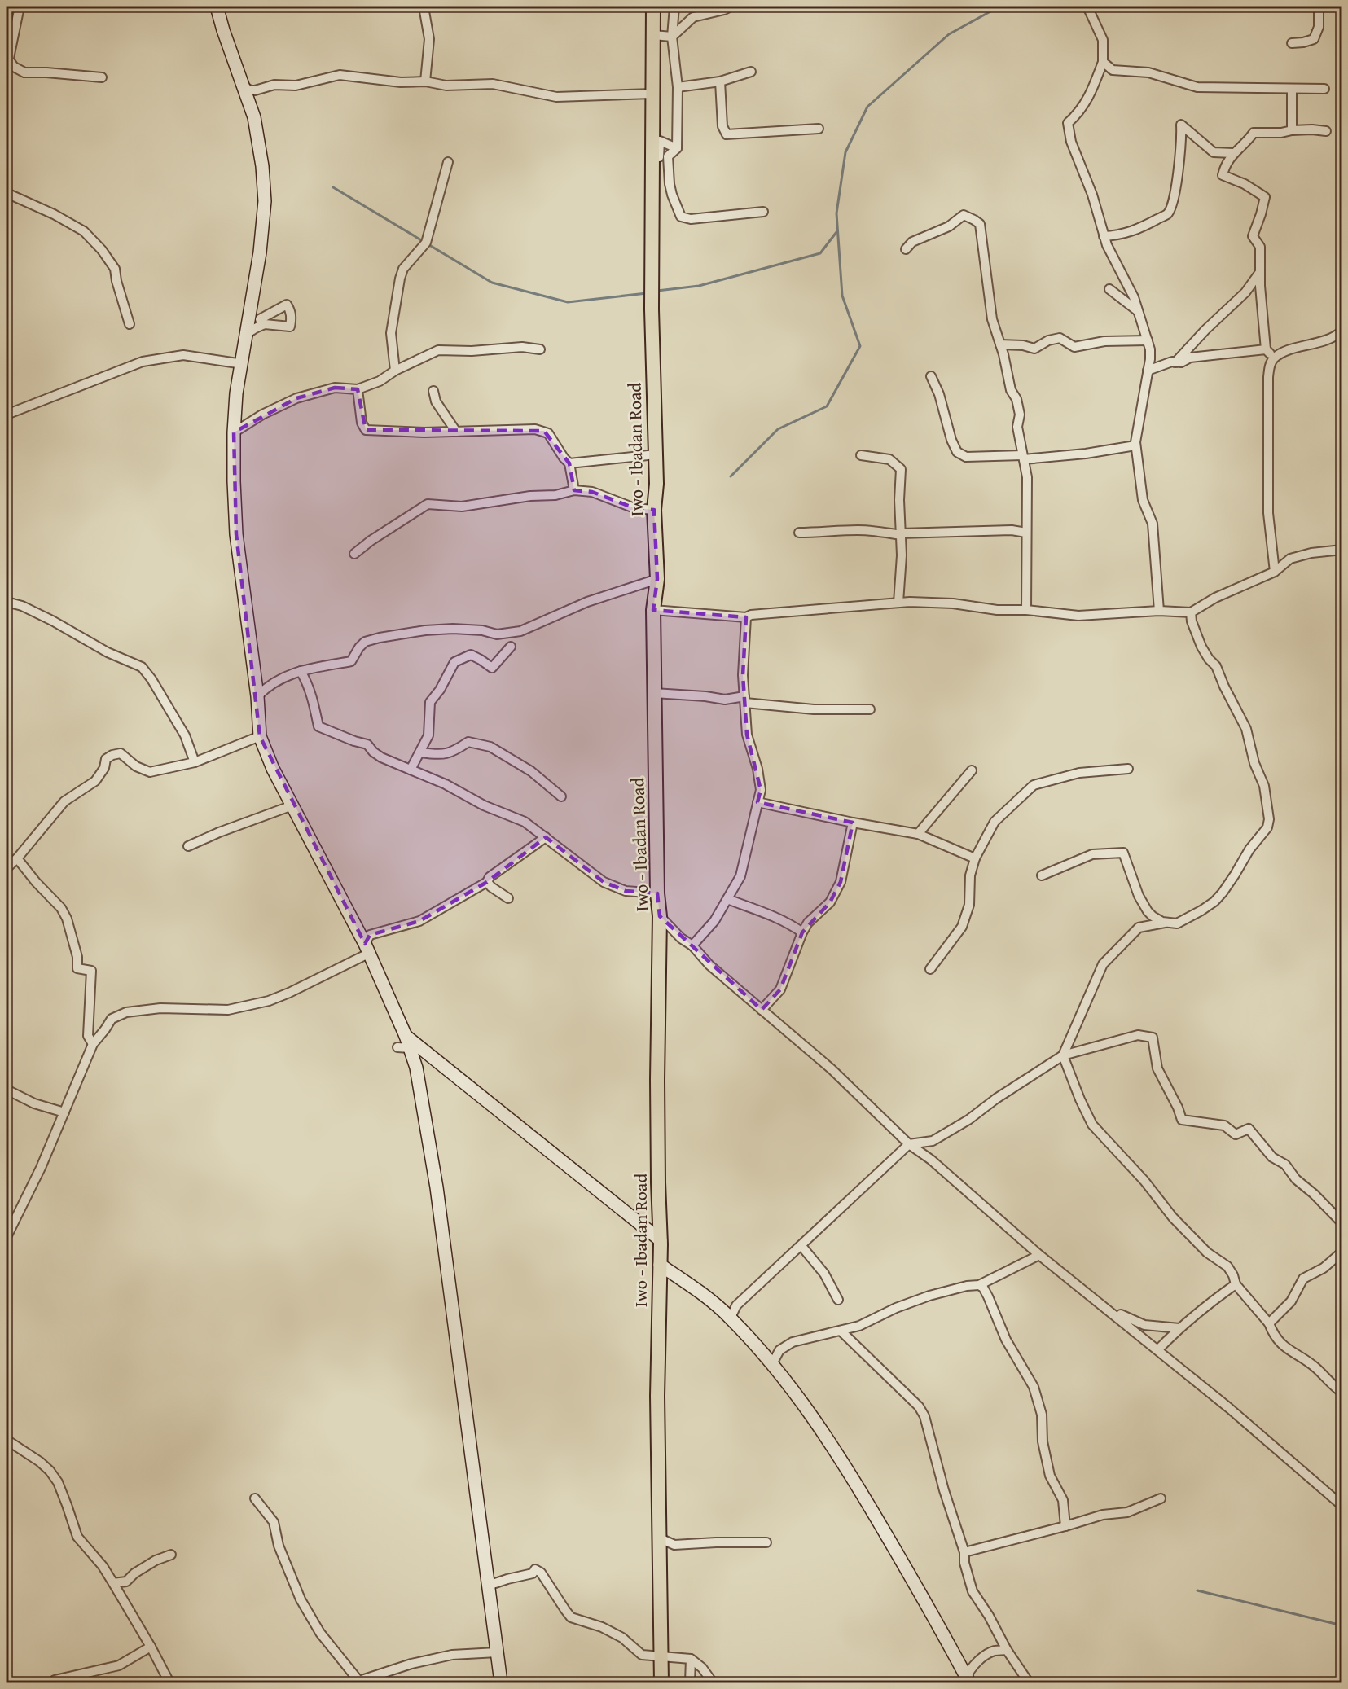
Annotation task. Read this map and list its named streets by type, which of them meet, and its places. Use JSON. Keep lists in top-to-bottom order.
{
  "streets": {
    "main road": ["Iwo - Ibadan Road"]
  }
}
